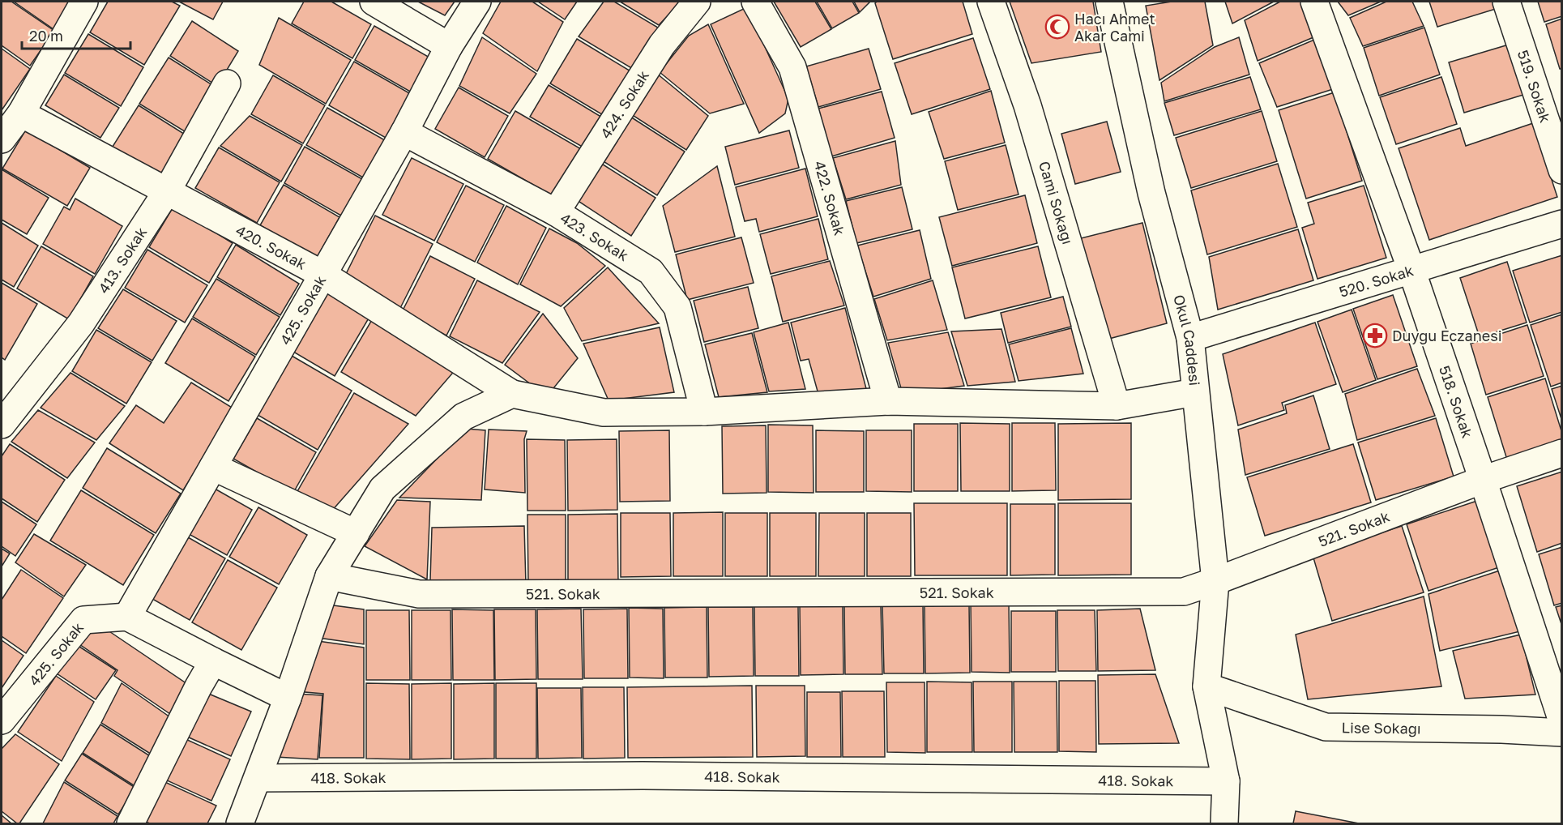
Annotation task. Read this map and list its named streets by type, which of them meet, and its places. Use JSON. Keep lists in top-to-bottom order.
{
  "streets": {
    "street": [
      "519. Sokak",
      "424. Sokak",
      "422. Sokak",
      "Cami Sokağı",
      "423. Sokak",
      "420. Sokak",
      "413. Sokak",
      "520. Sokak",
      "425. Sokak",
      "Okul Caddesi",
      "518. Sokak",
      "521. Sokak",
      "Lise Sokağı",
      "418. Sokak"
    ]
  },
  "crossings": [
    ["424. Sokak", "423. Sokak"],
    ["423. Sokak", "425. Sokak"],
    ["420. Sokak", "413. Sokak"],
    ["420. Sokak", "425. Sokak"],
    ["520. Sokak", "Okul Caddesi"],
    ["520. Sokak", "518. Sokak"],
    ["Okul Caddesi", "521. Sokak"],
    ["Okul Caddesi", "Lise Sokağı"],
    ["Okul Caddesi", "418. Sokak"],
    ["518. Sokak", "521. Sokak"]
  ],
  "places": {
    "mosque": ["Hacı Ahmet Akar Cami"],
    "pharmacy": ["Duygu Eczanesi"]
  },
  "scale_bar": "20 m"
}
